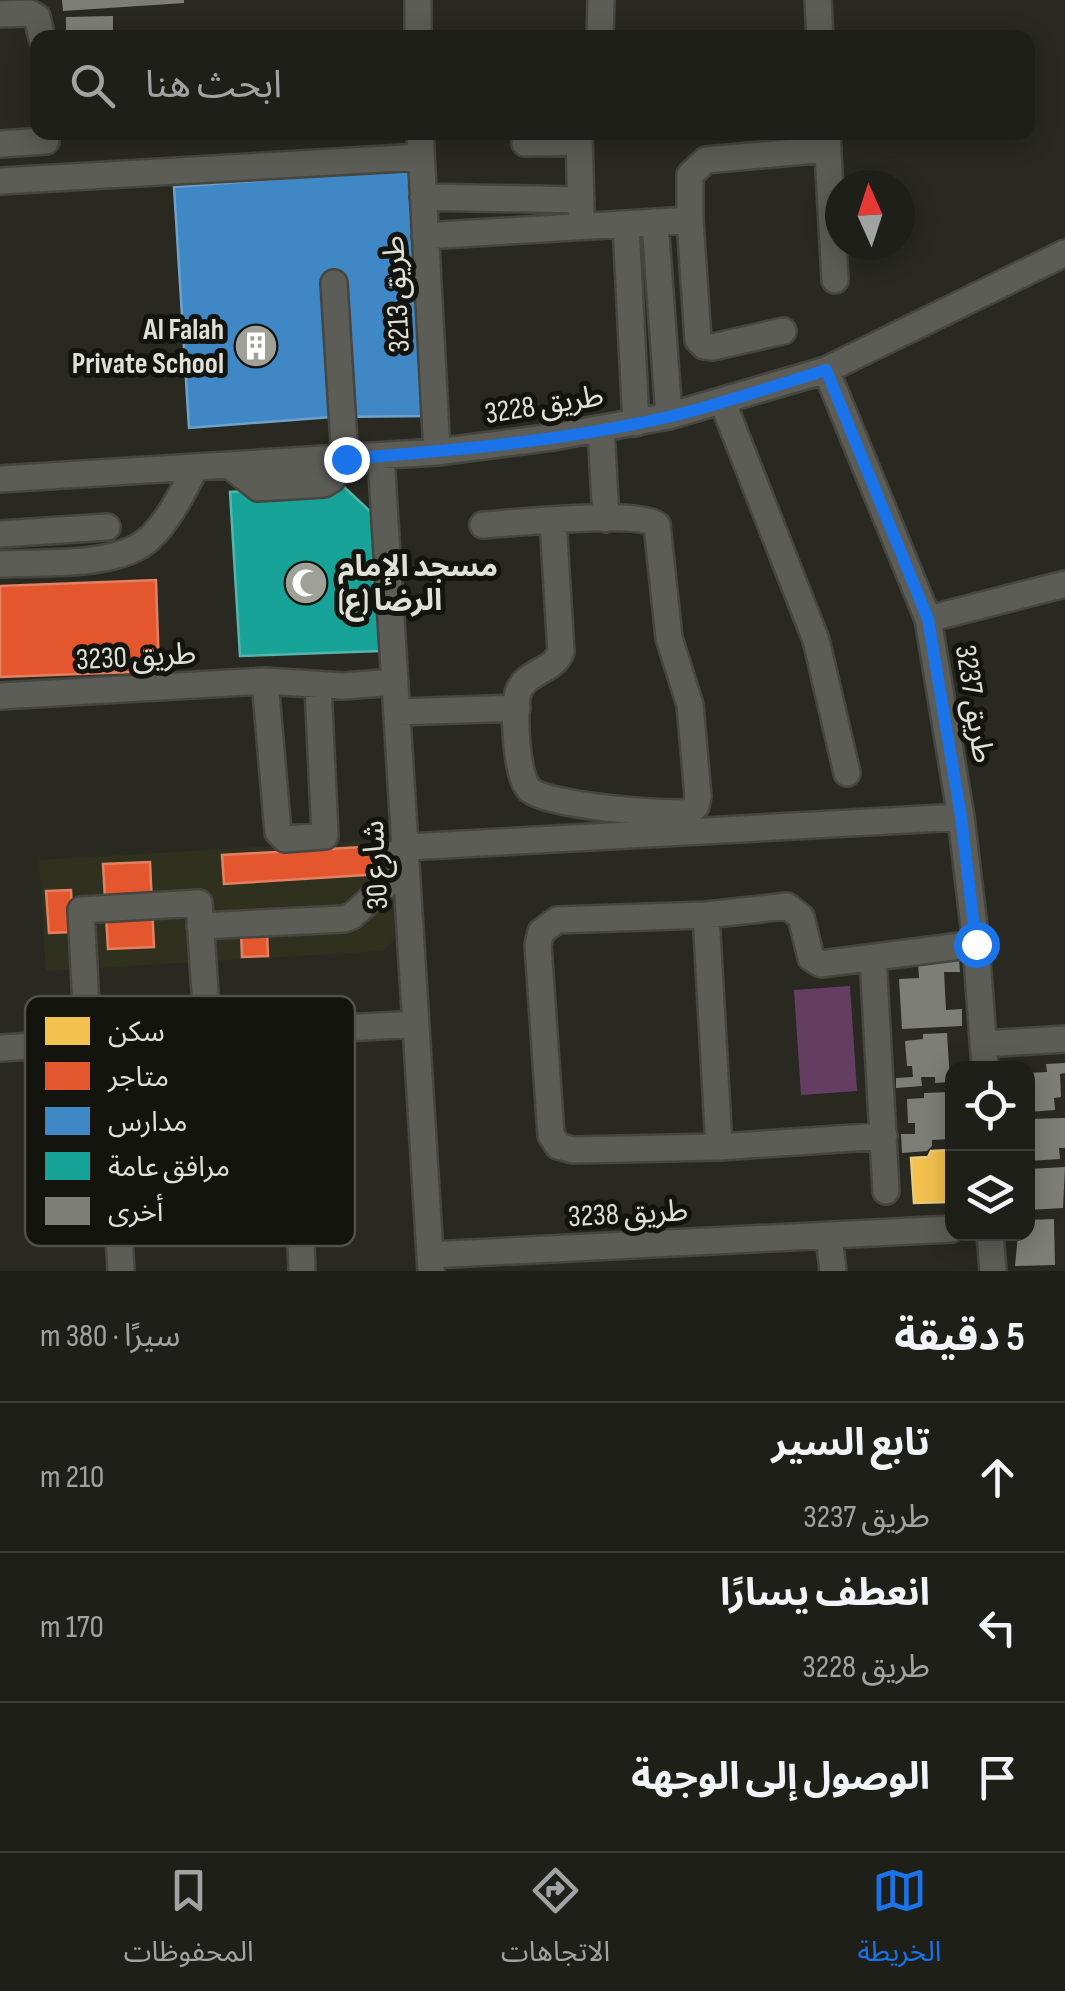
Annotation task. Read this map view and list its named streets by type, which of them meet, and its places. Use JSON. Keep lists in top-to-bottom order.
{
  "streets": {
    "street": [
      "طريق 3213",
      "طريق 3228",
      "طريق 3230",
      "طريق 3237",
      "شارع 30",
      "طريق 3238"
    ]
  },
  "crossings": [
    ["طريق 3213", "طريق 3228"],
    ["طريق 3228", "طريق 3237"],
    ["طريق 3228", "شارع 30"],
    ["طريق 3230", "شارع 30"],
    ["شارع 30", "طريق 3238"]
  ],
  "places": {
    "building": ["Al Falah Private School"],
    "mosque": ["مسجد الإمام الرضا (ع)"]
  },
  "legend": [
    "سكن",
    "متاجر",
    "مدارس",
    "مرافق عامة",
    "أخرى"
  ],
  "north": "top",
  "page": {
    "search": "ابحث هنا",
    "heading": ["5 دقيقة", "سيرًا · 380 m"],
    "list": [
      ["تابع السير", "طريق 3237", "210 m"],
      ["انعطف يسارًا", "طريق 3228", "170 m"],
      "الوصول إلى الوجهة"
    ],
    "nav": ["الخريطة", "الاتجاهات", "المحفوظات"]
  }
}
